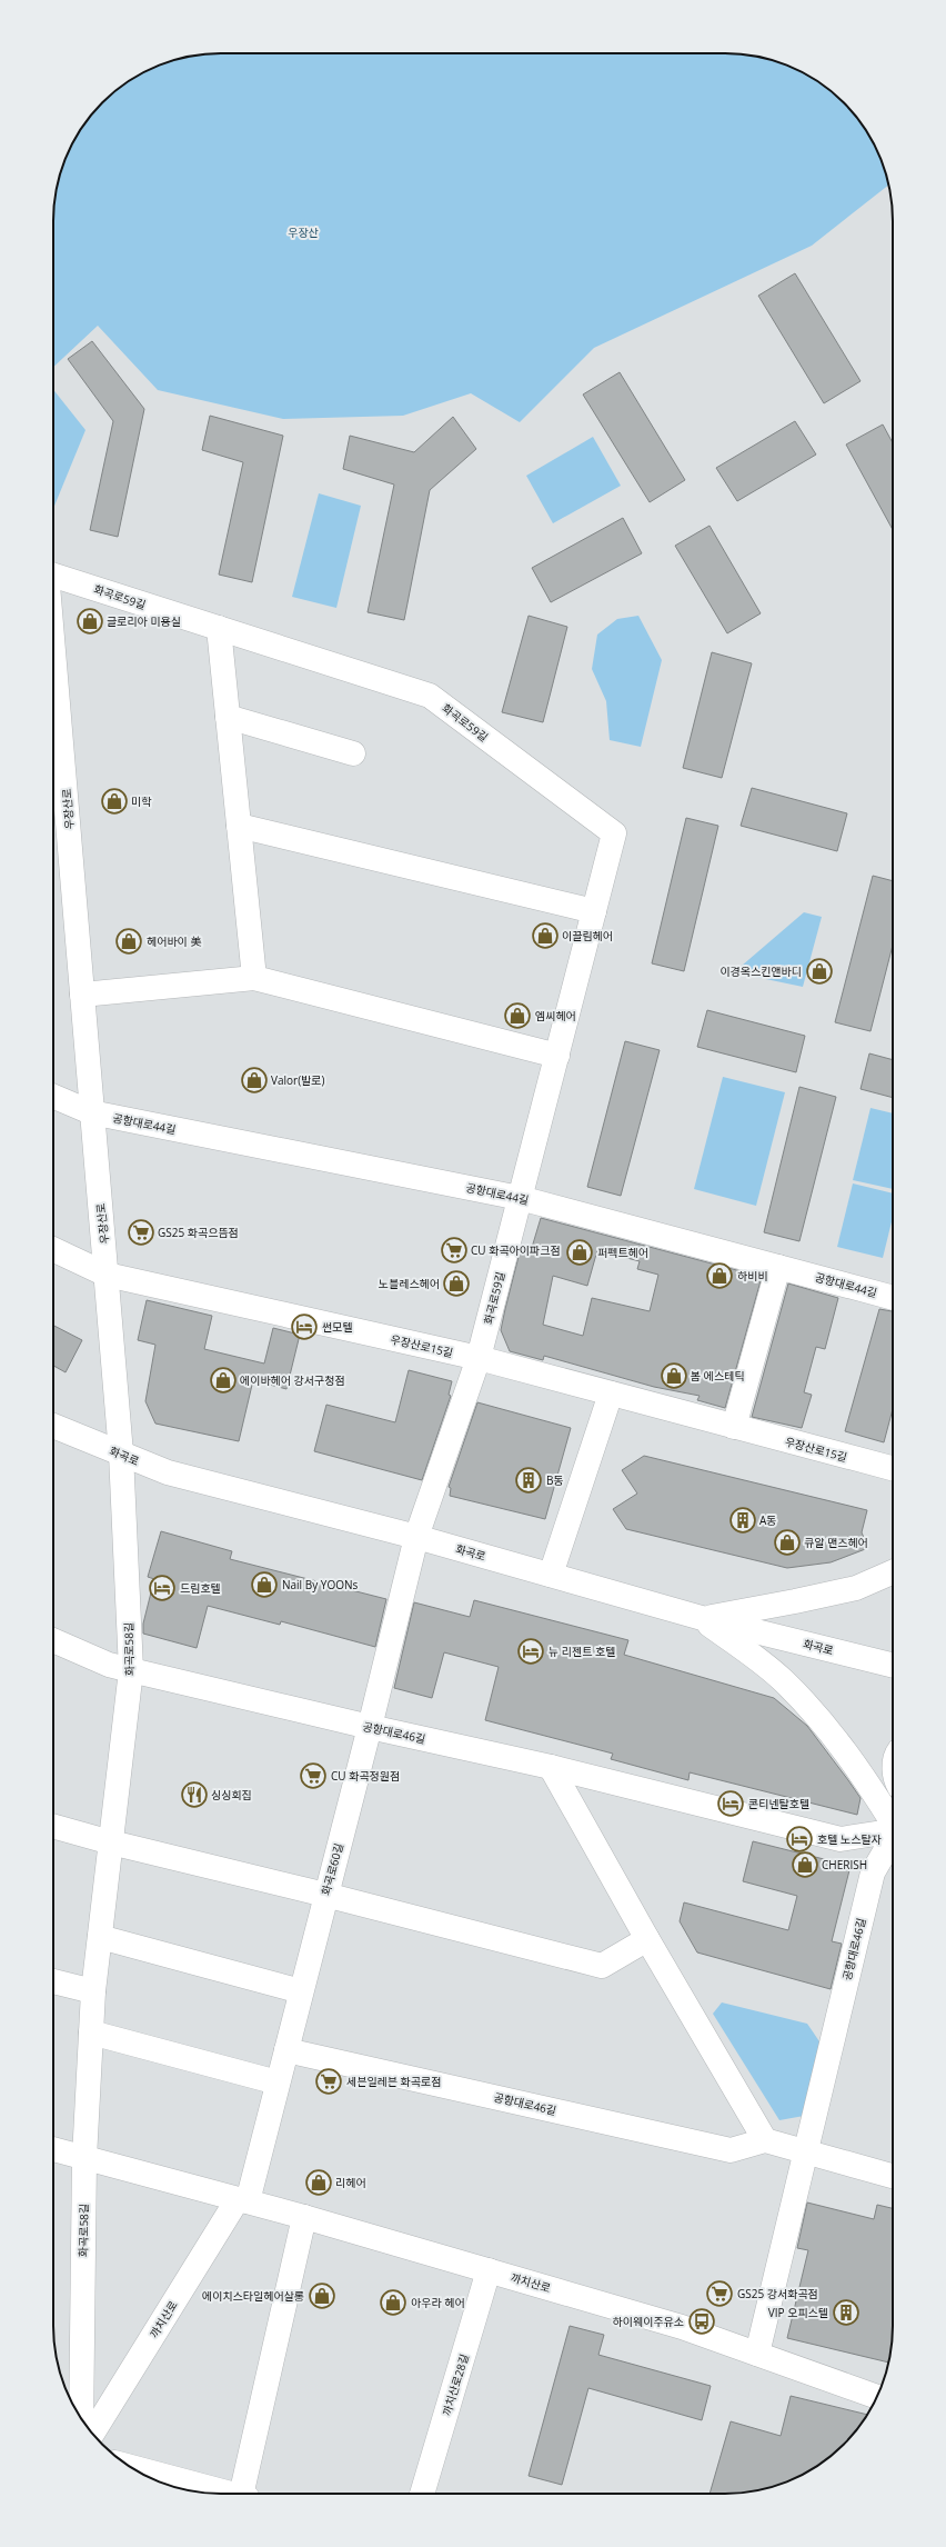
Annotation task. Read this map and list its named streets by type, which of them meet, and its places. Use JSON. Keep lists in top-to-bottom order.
{
  "streets": {
    "street": [
      "화곡로59길",
      "우장산로",
      "공항대로44길",
      "우장산로15길",
      "화곡로",
      "화곡로58길",
      "공항대로46길",
      "화곡로60길",
      "까치산로",
      "까치산로28길"
    ]
  },
  "crossings": [
    ["화곡로59길", "공항대로44길"],
    ["화곡로59길", "우장산로15길"],
    ["화곡로59길", "화곡로"],
    ["화곡로59길", "화곡로60길"],
    ["우장산로", "공항대로44길"],
    ["우장산로", "우장산로15길"],
    ["우장산로", "화곡로"],
    ["우장산로", "화곡로58길"],
    ["화곡로", "화곡로58길"],
    ["화곡로", "화곡로60길"],
    ["화곡로58길", "공항대로46길"],
    ["화곡로58길", "까치산로"],
    ["공항대로46길", "화곡로60길"],
    ["화곡로60길", "까치산로"],
    ["까치산로", "까치산로28길"]
  ],
  "parks": ["우장산"],
  "places": {
    "shop": [
      "글로리아 미용실",
      "미학",
      "이끌림헤어",
      "헤어바이 美",
      "이경옥스킨앤바디",
      "엠씨헤어",
      "Valor(발로)",
      "퍼펙트헤어",
      "하비비",
      "노블레스헤어",
      "봄 에스테틱",
      "에이바헤어 강서구청점",
      "큐알 맨즈헤어",
      "Nail By YOONs",
      "CHERISH",
      "리헤어",
      "에이치스타일헤어살롱",
      "아우라 헤어"
    ],
    "supermarket": [
      "GS25 화곡으뜸점",
      "CU 화곡아이파크점",
      "CU 화곡정원점",
      "세븐일레븐 화곡로점",
      "GS25 강서화곡점"
    ],
    "hotel": [
      "썬모텔",
      "드림호텔",
      "뉴 리젠트 호텔",
      "콘티넨탈호텔",
      "호텔 노스탈자"
    ],
    "building": ["B동", "A동", "VIP 오피스텔"],
    "restaurant": ["싱싱회집"],
    "bus stop": ["하이웨이주유소"]
  }
}
